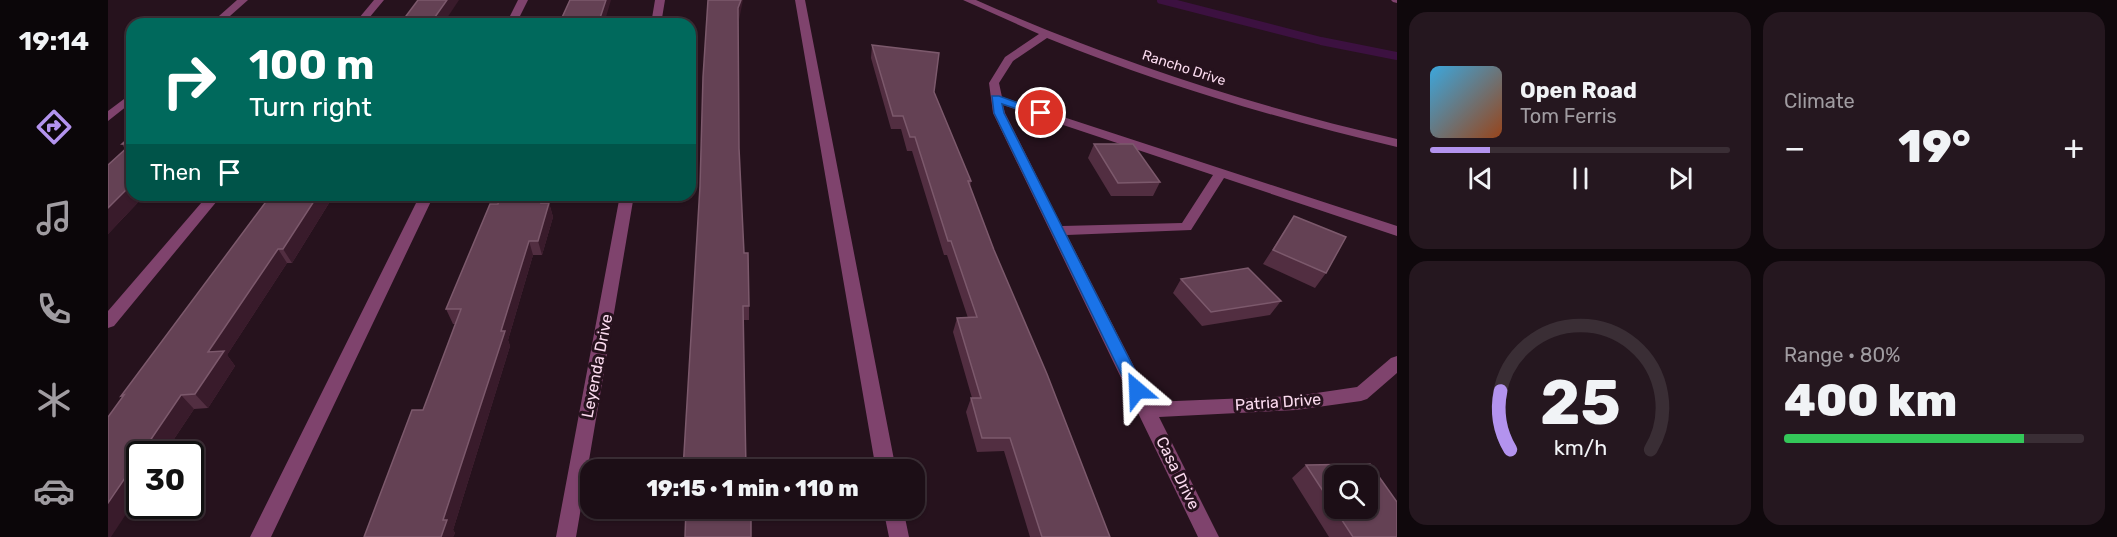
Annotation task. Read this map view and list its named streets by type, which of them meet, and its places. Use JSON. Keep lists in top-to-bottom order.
{
  "streets": {
    "street": [
      "Rancho Drive",
      "Leyenda Drive",
      "Patria Drive",
      "Casa Drive"
    ]
  },
  "crossings": [
    ["Patria Drive", "Casa Drive"]
  ],
  "page": {
    "tabs": "19:14",
    "tile": [
      "Climate",
      ["Range · 80%", "400 km"]
    ],
    "turn": ["100 m", "Turn right"],
    "song": ["Open Road", "Tom Ferris"],
    "heat": ["−", "19°", "+"],
    "then": "Then",
    "limit": "30",
    "trip": "19:15 · 1 min · 110 m",
    "gauge": ["25", "km/h"]
  }
}
